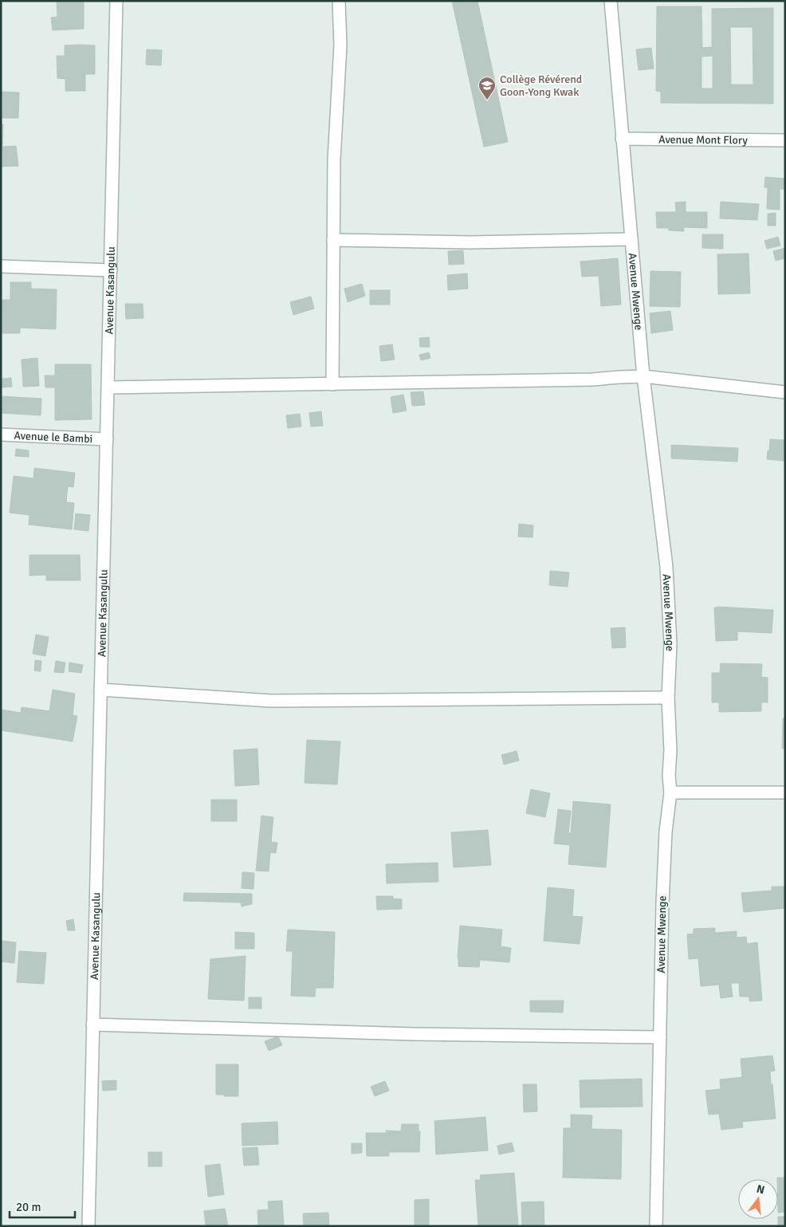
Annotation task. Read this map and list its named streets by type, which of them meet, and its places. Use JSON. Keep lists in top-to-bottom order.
{
  "streets": {
    "street": [
      "Avenue Mont Flory",
      "Avenue Kasangulu",
      "Avenue Mwenge",
      "Avenue le Bambi"
    ]
  },
  "crossings": [
    ["Avenue Mont Flory", "Avenue Mwenge"],
    ["Avenue Kasangulu", "Avenue le Bambi"]
  ],
  "places": {
    "school or university": ["Collège Révérend Goon-Yong Kwak"]
  },
  "scale_bar": "20 m",
  "north": "top"
}
